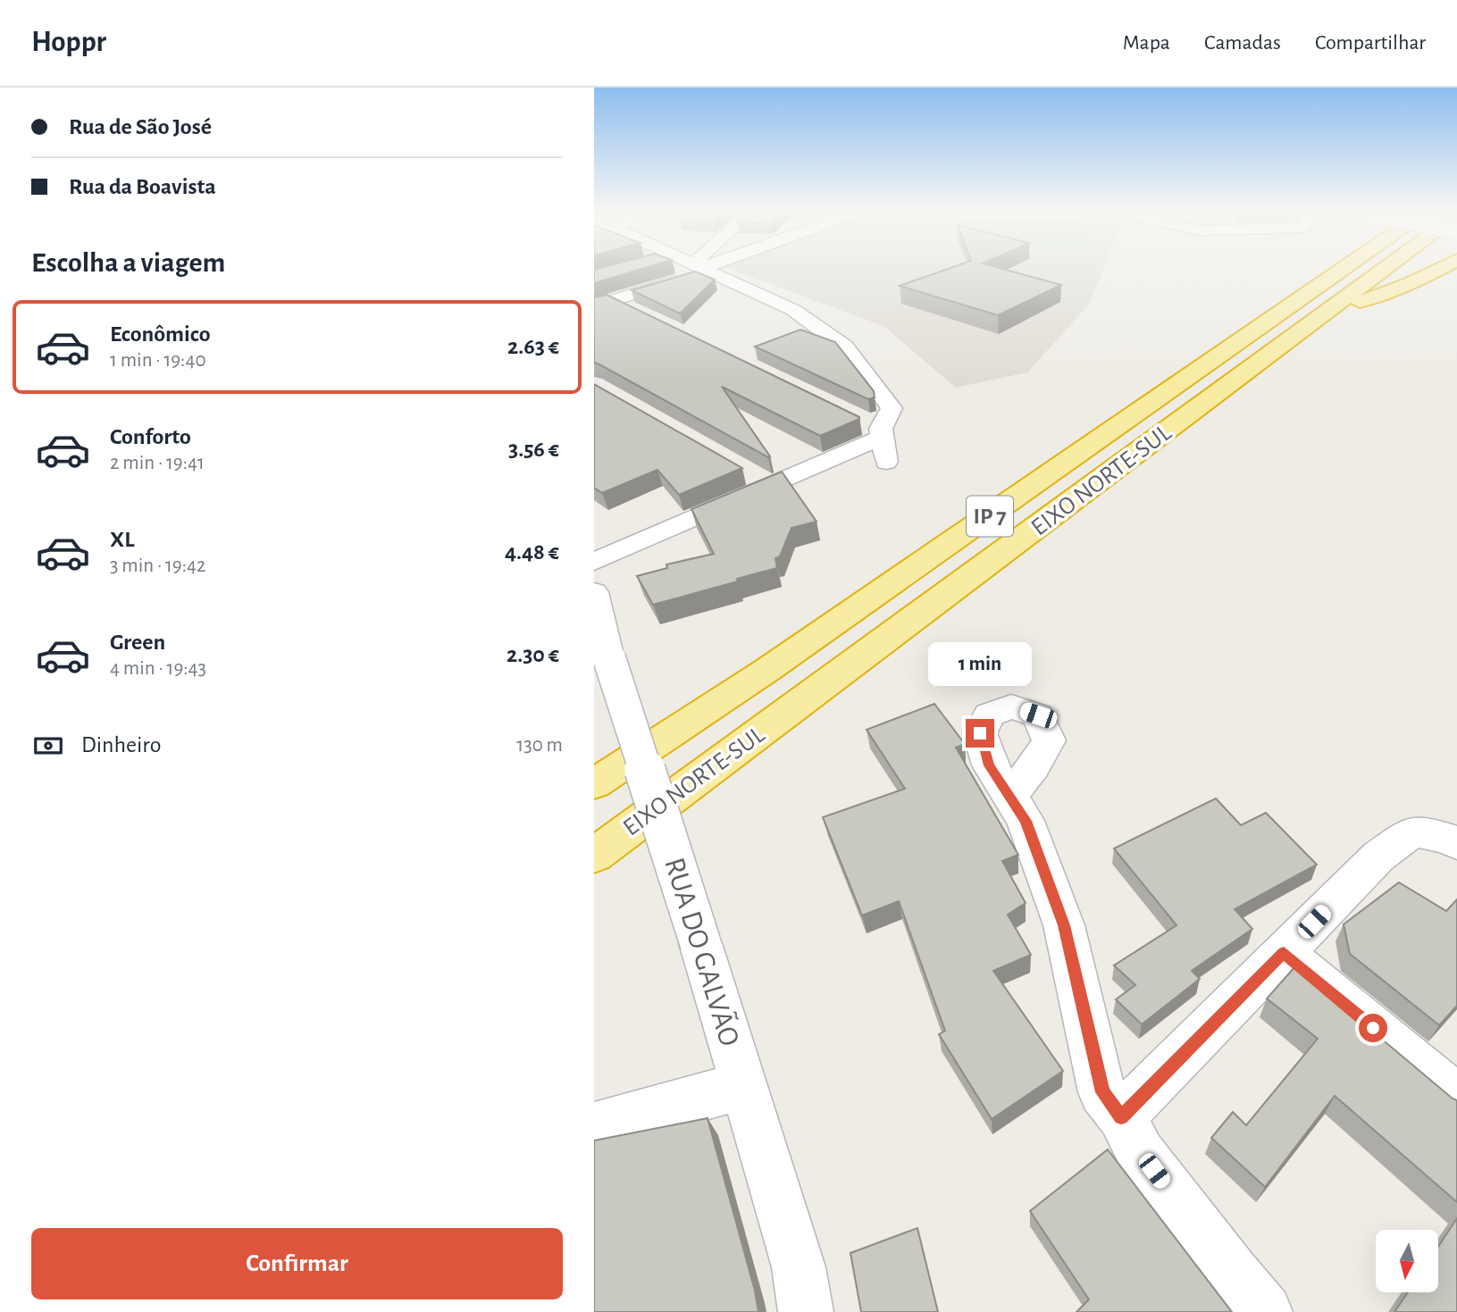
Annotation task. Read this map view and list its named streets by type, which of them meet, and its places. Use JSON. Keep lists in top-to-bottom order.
{
  "streets": {
    "highway": ["EIXO NORTE-SUL", "IP 7"],
    "street": ["RUA DO GALVÃO"]
  },
  "north": "bottom",
  "page": {
    "header": "Hoppr",
    "nav": ["Mapa", "Camadas", "Compartilhar"],
    "banner": ["Rua de São José", "Rua da Boavista"],
    "heading": "Escolha a viagem",
    "list": [
      {
        "name": "Econômico",
        "note": "1 min · 19:40",
        "value": "2.63 €"
      },
      {
        "name": "Conforto",
        "note": "2 min · 19:41",
        "value": "3.56 €"
      },
      {
        "name": "XL",
        "note": "3 min · 19:42",
        "value": "4.48 €"
      },
      {
        "name": "Green",
        "note": "4 min · 19:43",
        "value": "2.30 €"
      }
    ],
    "bubble": "1 min",
    "pay": ["Dinheiro", "130 m"],
    "buttons": "Confirmar"
  }
}
